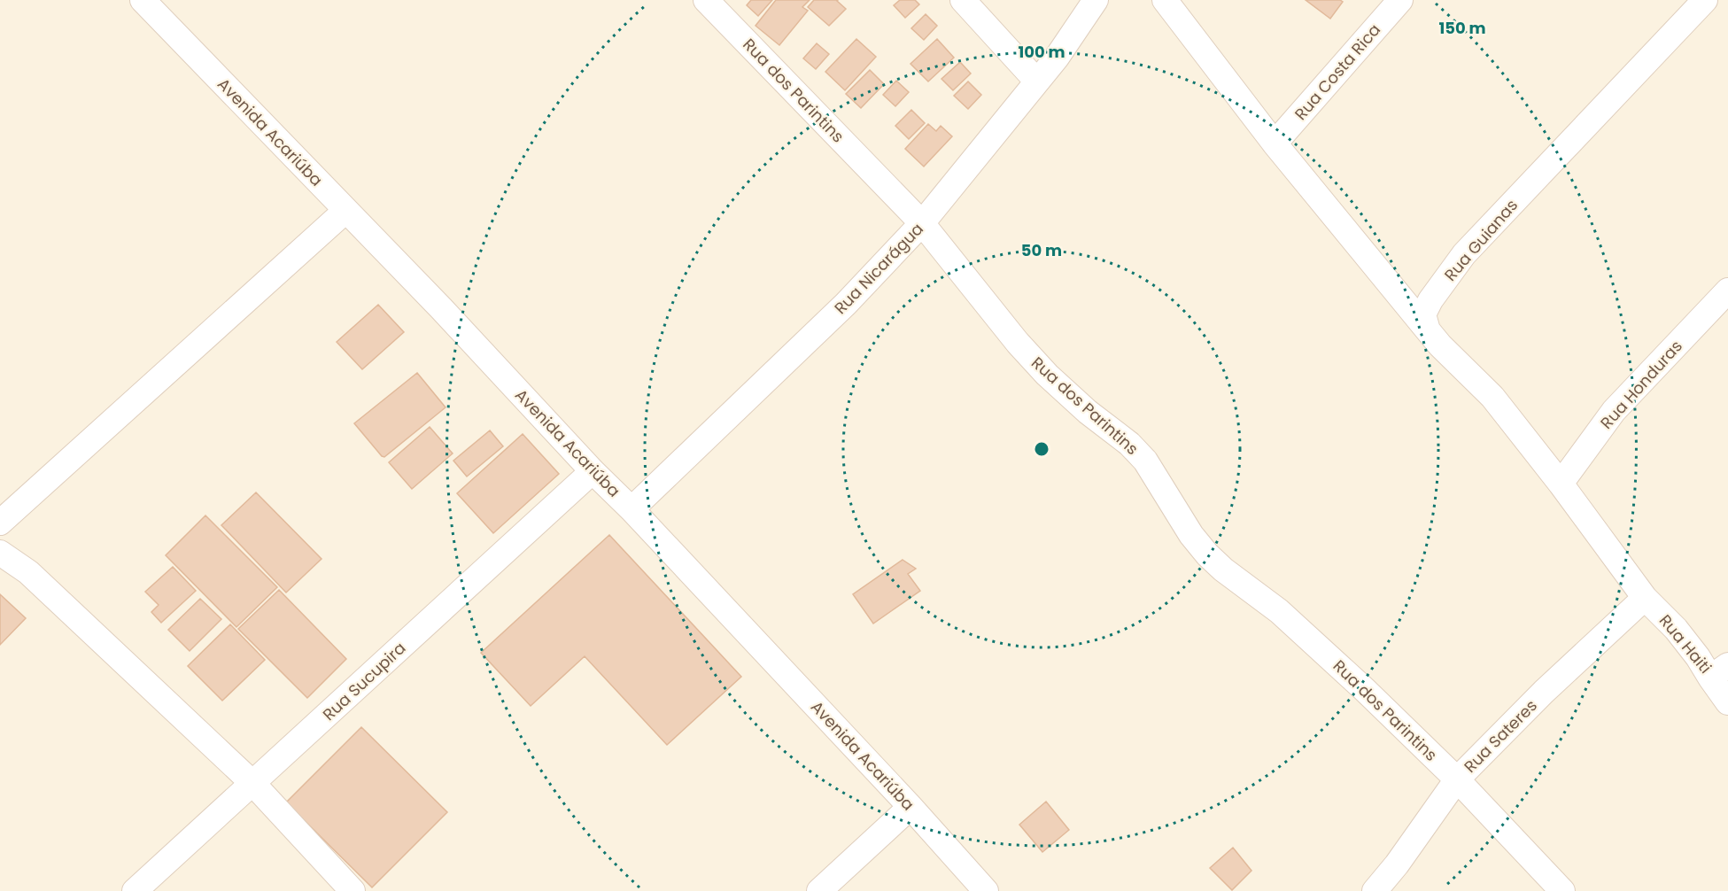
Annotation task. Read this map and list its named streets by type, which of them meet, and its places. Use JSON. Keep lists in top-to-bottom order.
{
  "streets": {
    "street": [
      "Rua Costa Rica",
      "Rua dos Parintins",
      "Avenida Acariúba",
      "Rua Guianas",
      "Rua Nicarágua",
      "Rua Honduras",
      "Rua Haiti",
      "Rua Sucupira",
      "Rua Sateres"
    ]
  },
  "crossings": [
    ["Rua dos Parintins", "Rua Nicarágua"],
    ["Rua dos Parintins", "Rua Sateres"],
    ["Avenida Acariúba", "Rua Nicarágua"],
    ["Avenida Acariúba", "Rua Sucupira"],
    ["Rua Haiti", "Rua Sateres"]
  ],
  "rings": ["150 m", "100 m", "50 m"]
}
